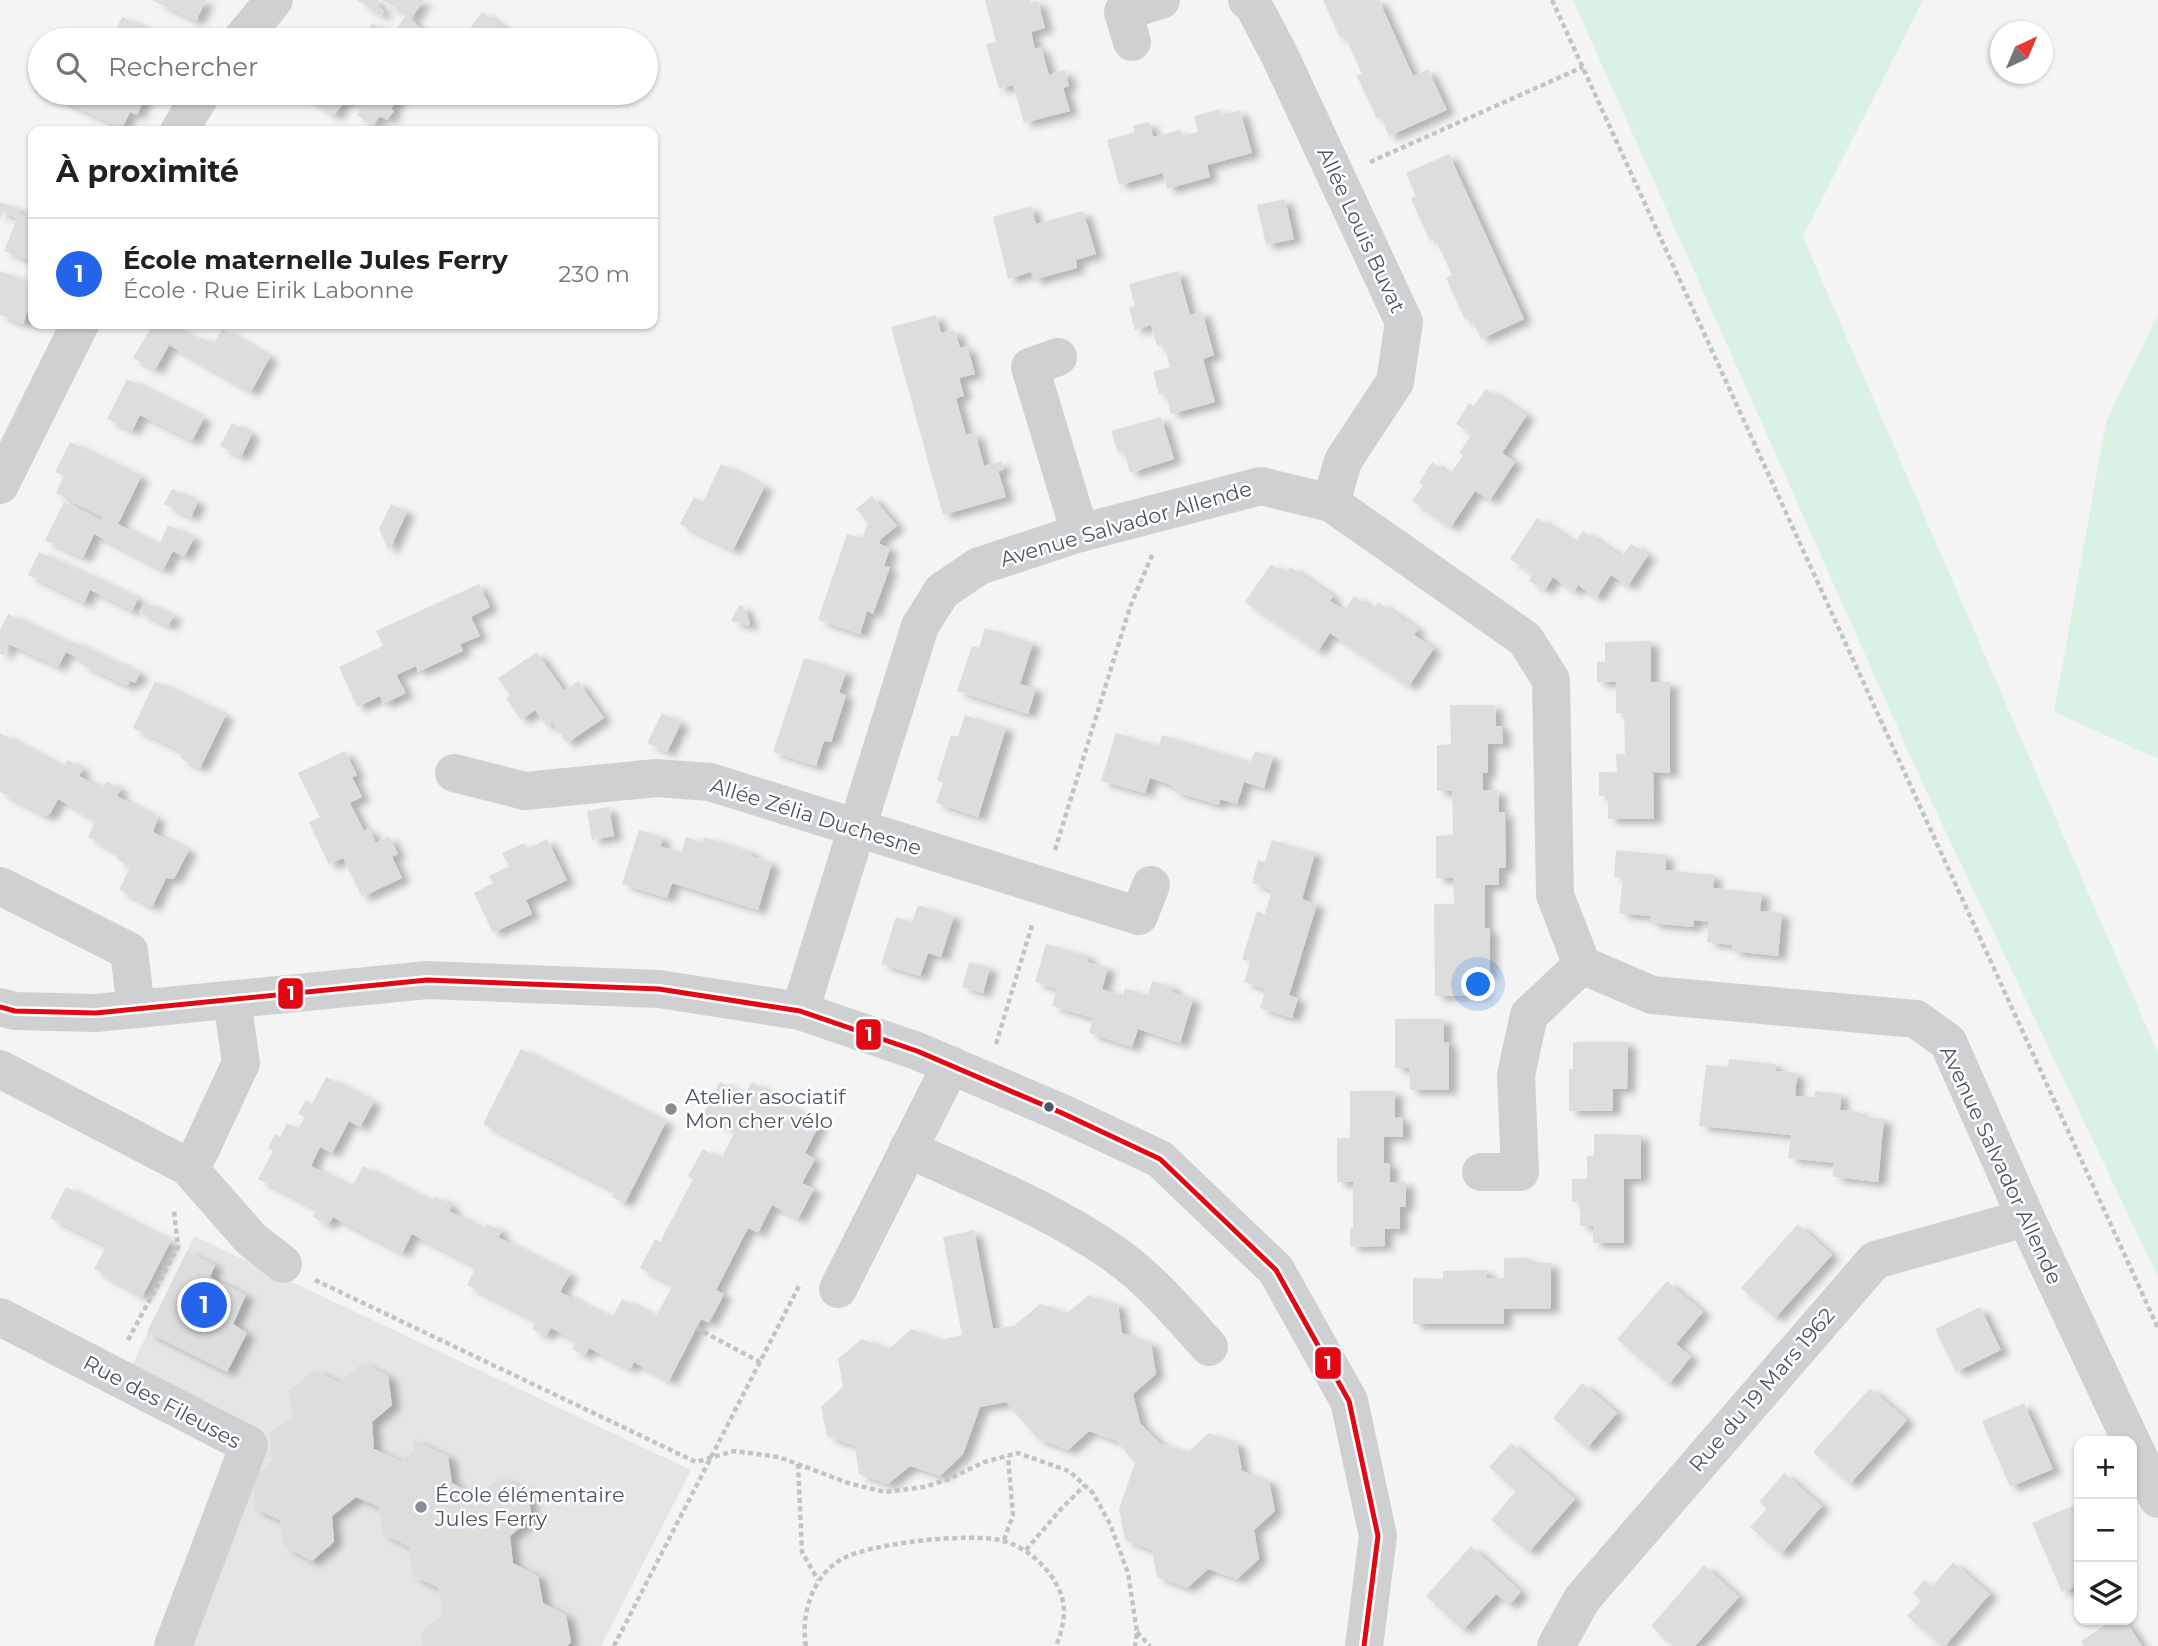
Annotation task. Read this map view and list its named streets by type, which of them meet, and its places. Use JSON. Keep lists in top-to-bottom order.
{
  "streets": {
    "street": [
      "Allée Louis Buvat",
      "Avenue Salvador Allende",
      "Allée Zélia Duchesne",
      "Rue du 19 Mars 1962",
      "Rue des Fileuses"
    ]
  },
  "crossings": [
    ["Allée Louis Buvat", "Avenue Salvador Allende"],
    ["Avenue Salvador Allende", "Allée Zélia Duchesne"],
    ["Avenue Salvador Allende", "Rue du 19 Mars 1962"]
  ],
  "places": ["Atelier asociatif Mon cher vélo", "École élémentaire Jules Ferry"],
  "lines": ["transit line 1"],
  "north": "top right",
  "page": {
    "search": "Rechercher",
    "heading": "À proximité",
    "list": [
      {
        "mark": "1",
        "name": "École maternelle Jules Ferry",
        "note": "École · Rue Eirik Labonne",
        "value": "230 m"
      }
    ],
    "pins": "1",
    "map_buttons": ["+", "−"]
  }
}
